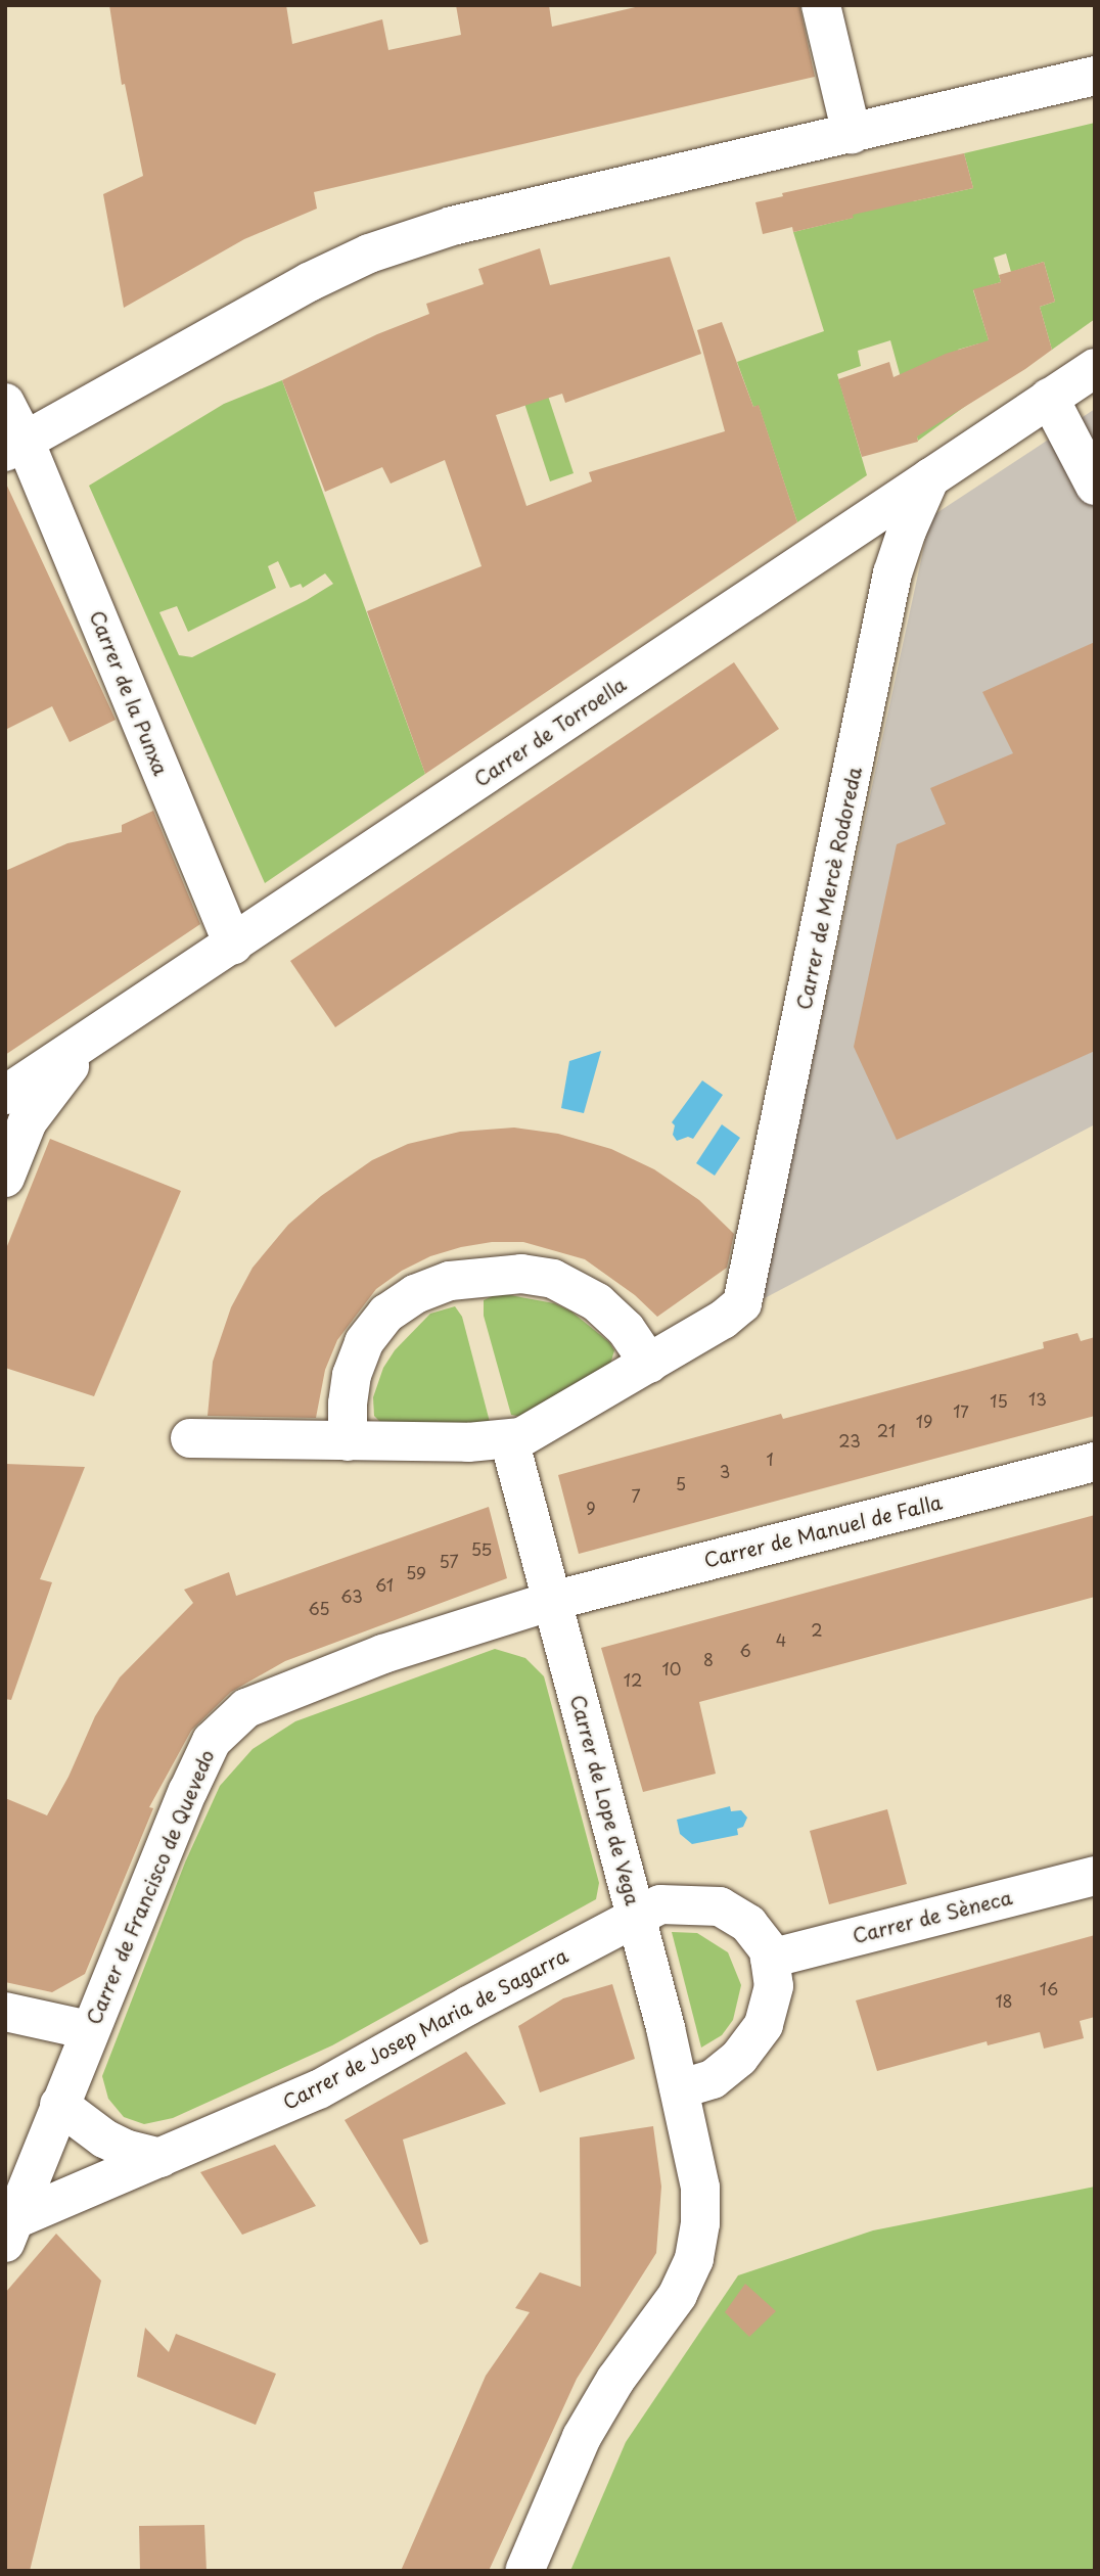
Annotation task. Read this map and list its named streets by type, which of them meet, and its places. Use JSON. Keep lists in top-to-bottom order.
{
  "streets": {
    "street": [
      "Carrer de la Punxa",
      "Carrer de Torroella",
      "Carrer de Mercè Rodoreda",
      "Carrer de Manuel de Falla",
      "Carrer de Lope de Vega",
      "Carrer de Francisco de Quevedo",
      "Carrer de Sèneca",
      "Carrer de Josep Maria de Sagarra"
    ]
  },
  "crossings": [
    ["Carrer de la Punxa", "Carrer de Torroella"],
    ["Carrer de Torroella", "Carrer de Mercè Rodoreda"],
    ["Carrer de Manuel de Falla", "Carrer de Lope de Vega"],
    ["Carrer de Manuel de Falla", "Carrer de Francisco de Quevedo"],
    ["Carrer de Lope de Vega", "Carrer de Francisco de Quevedo"],
    ["Carrer de Lope de Vega", "Carrer de Sèneca"],
    ["Carrer de Lope de Vega", "Carrer de Josep Maria de Sagarra"],
    ["Carrer de Francisco de Quevedo", "Carrer de Josep Maria de Sagarra"]
  ],
  "house_numbers": [
    "13",
    "15",
    "17",
    "19",
    "21",
    "23",
    "1",
    "3",
    "5",
    "7",
    "9",
    "55",
    "57",
    "59",
    "61",
    "63",
    "65",
    "2",
    "4",
    "6",
    "8",
    "10",
    "12",
    "16",
    "18"
  ]
}
